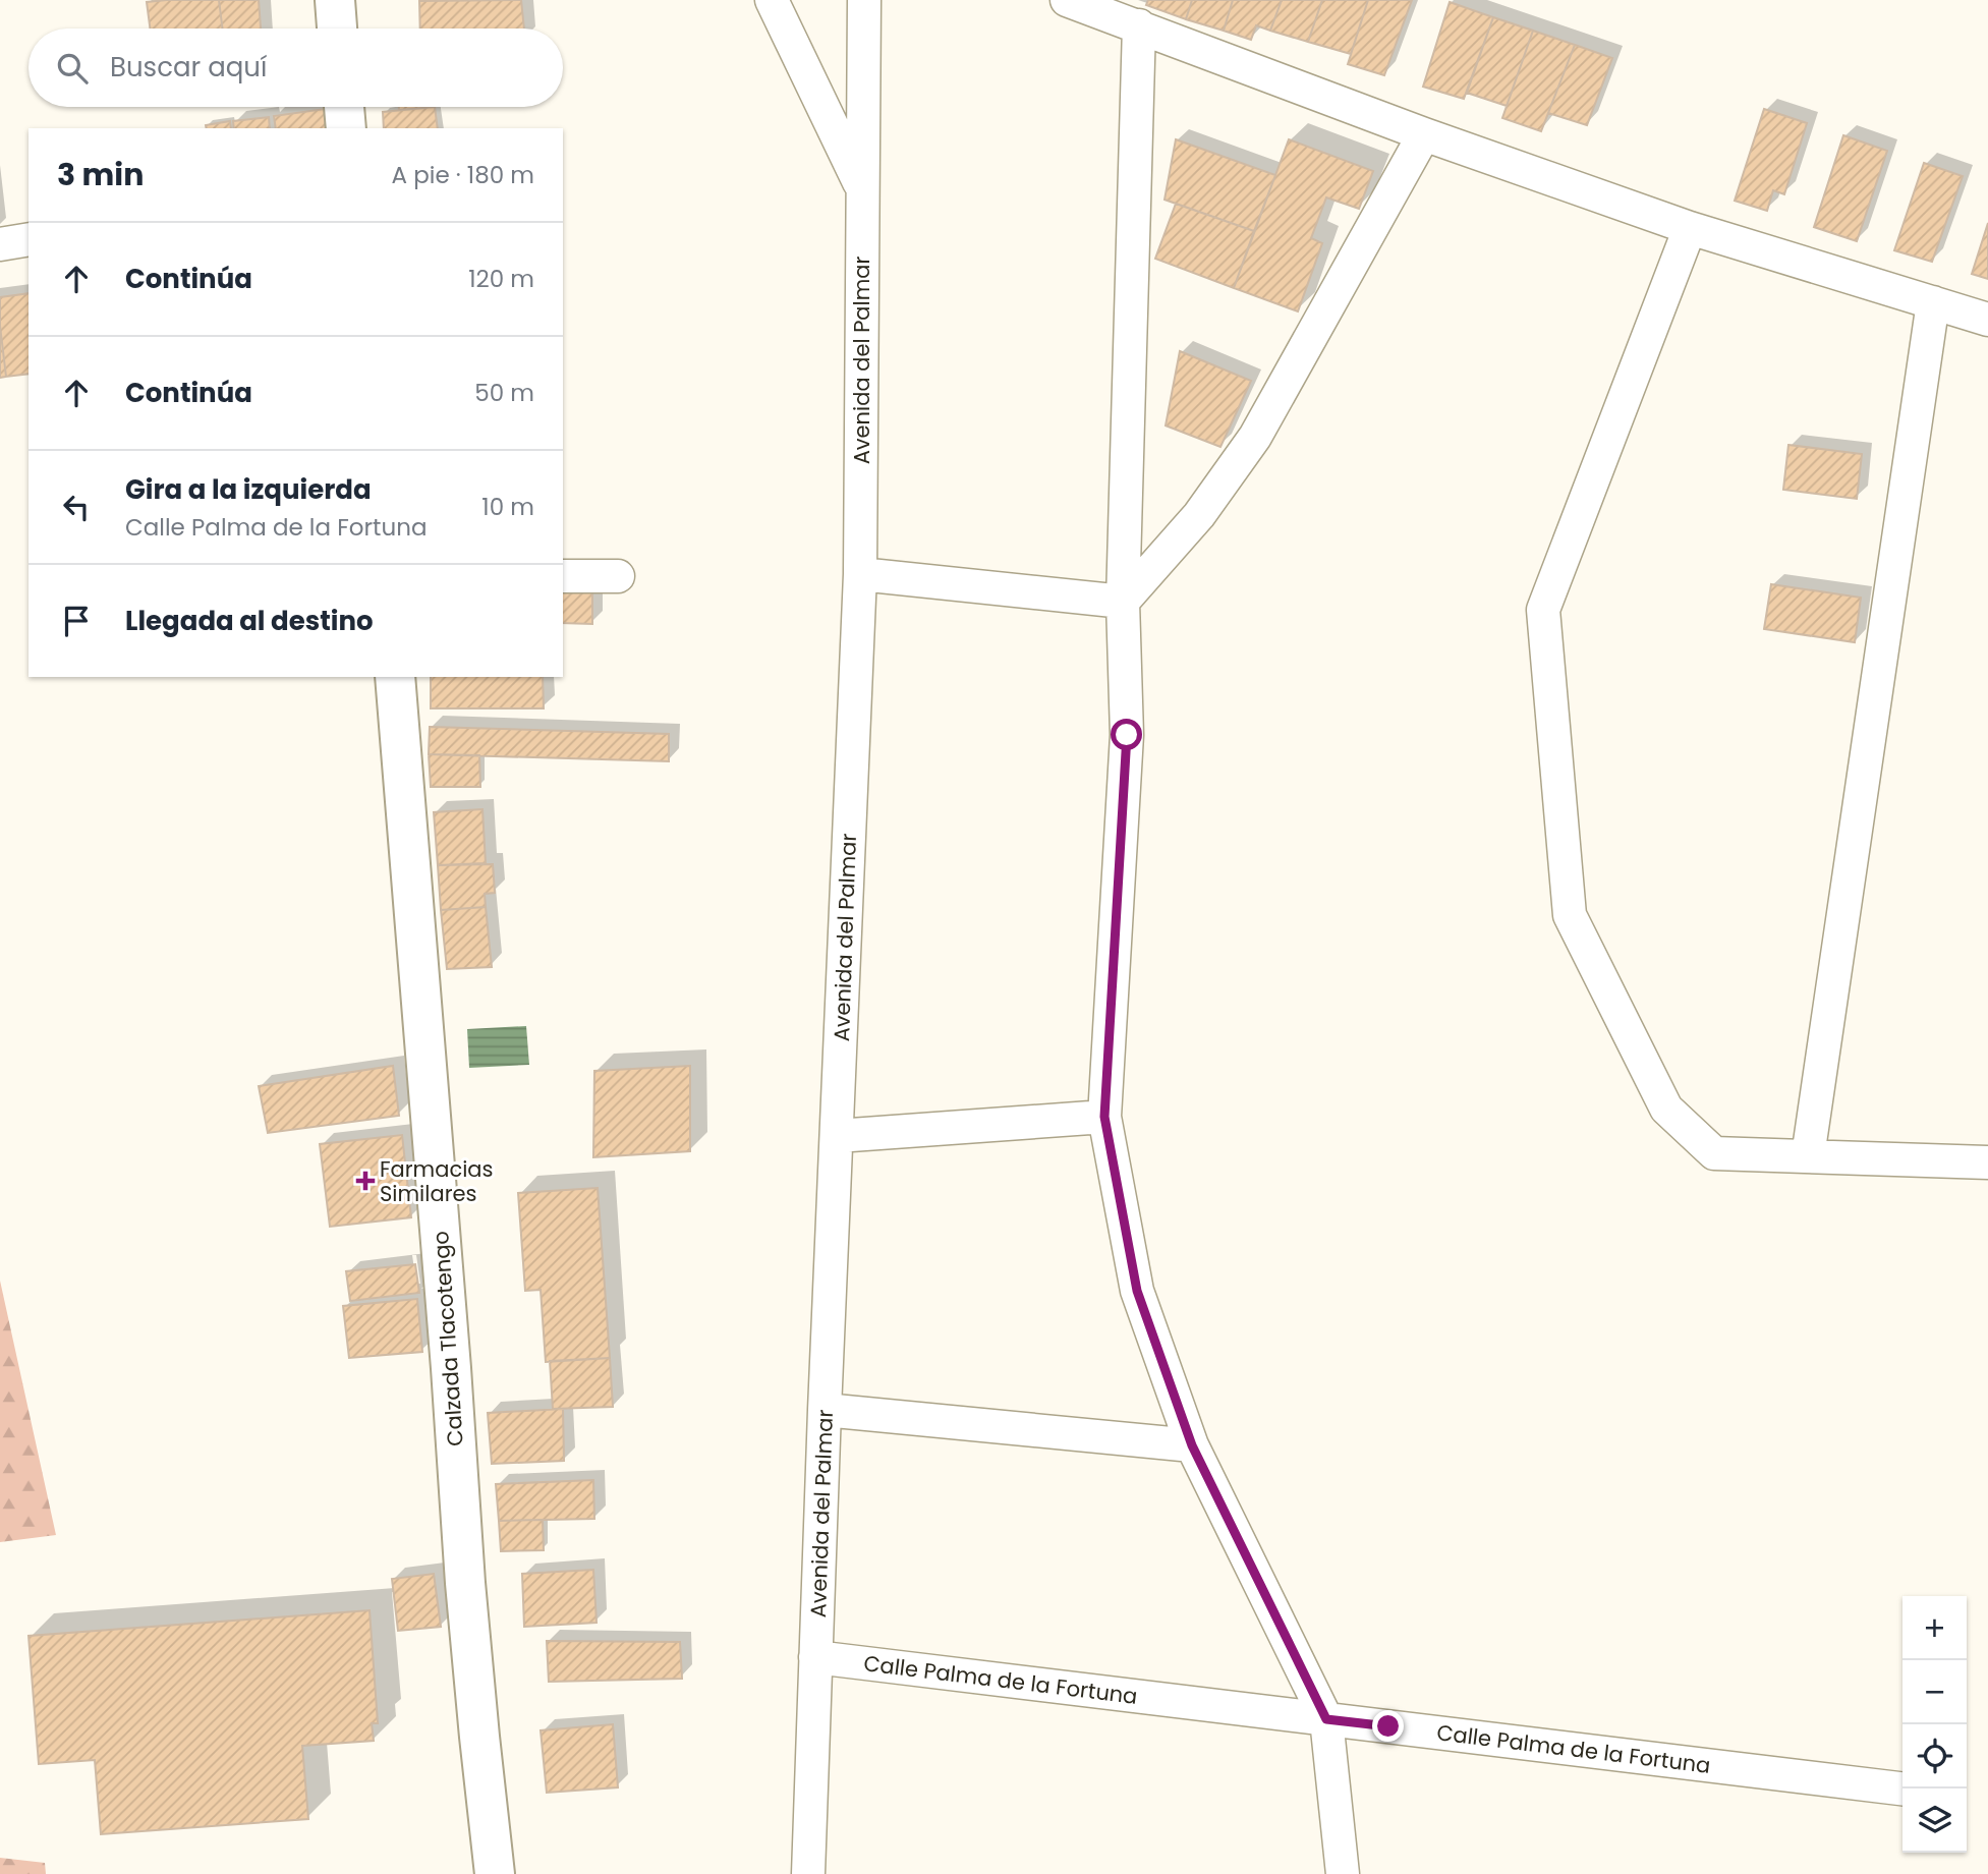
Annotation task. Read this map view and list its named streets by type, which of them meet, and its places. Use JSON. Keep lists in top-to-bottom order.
{
  "streets": {
    "street": ["Avenida del Palmar", "Calzada Tlacotengo", "Calle Palma de la Fortuna"]
  },
  "crossings": [
    ["Avenida del Palmar", "Calle Palma de la Fortuna"]
  ],
  "places": {
    "health": ["Farmacias Similares"]
  },
  "page": {
    "search": "Buscar aquí",
    "heading": ["3 min", "A pie · 180 m"],
    "list": [
      ["Continúa", "120 m"],
      ["Continúa", "50 m"],
      ["Gira a la izquierda", "Calle Palma de la Fortuna", "10 m"],
      "Llegada al destino"
    ],
    "map_buttons": ["+", "−"]
  }
}
